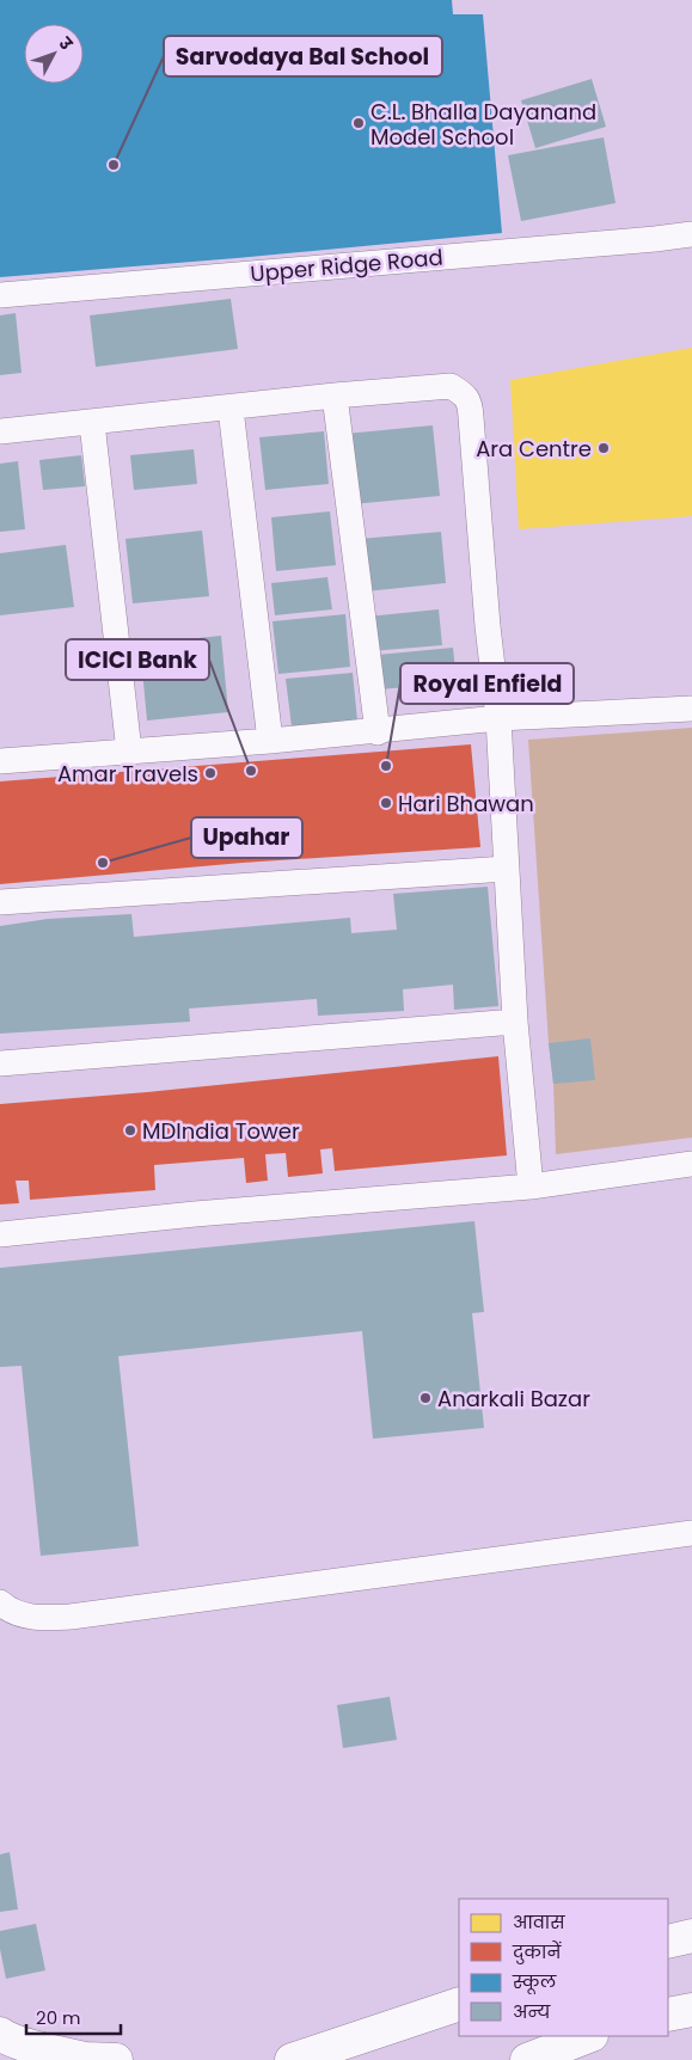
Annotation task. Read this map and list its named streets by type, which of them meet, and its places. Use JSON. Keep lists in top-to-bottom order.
{
  "streets": {
    "street": ["Upper Ridge Road"]
  },
  "places": [
    "C.L. Bhalla Dayanand Model School",
    "Sarvodaya Bal School",
    "Ara Centre",
    "Royal Enfield",
    "ICICI Bank",
    "Amar Travels",
    "Hari Bhawan",
    "Upahar",
    "MDIndia Tower",
    "Anarkali Bazar"
  ],
  "legend": [
    "आवास",
    "दुकानें",
    "स्कूल",
    "अन्य"
  ],
  "scale_bar": "20 m",
  "north": "top right"
}
